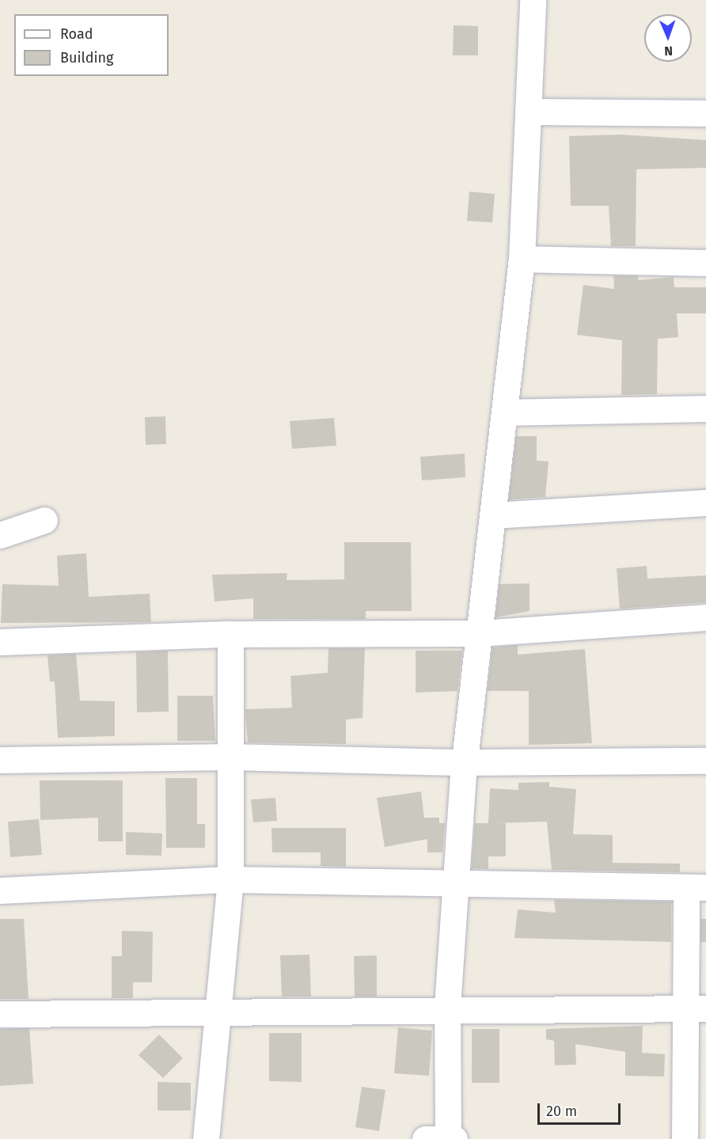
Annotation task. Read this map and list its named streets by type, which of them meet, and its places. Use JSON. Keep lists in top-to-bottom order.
{
  "legend": ["Road", "Building"],
  "scale_bar": "20 m",
  "north": "bottom"
}
